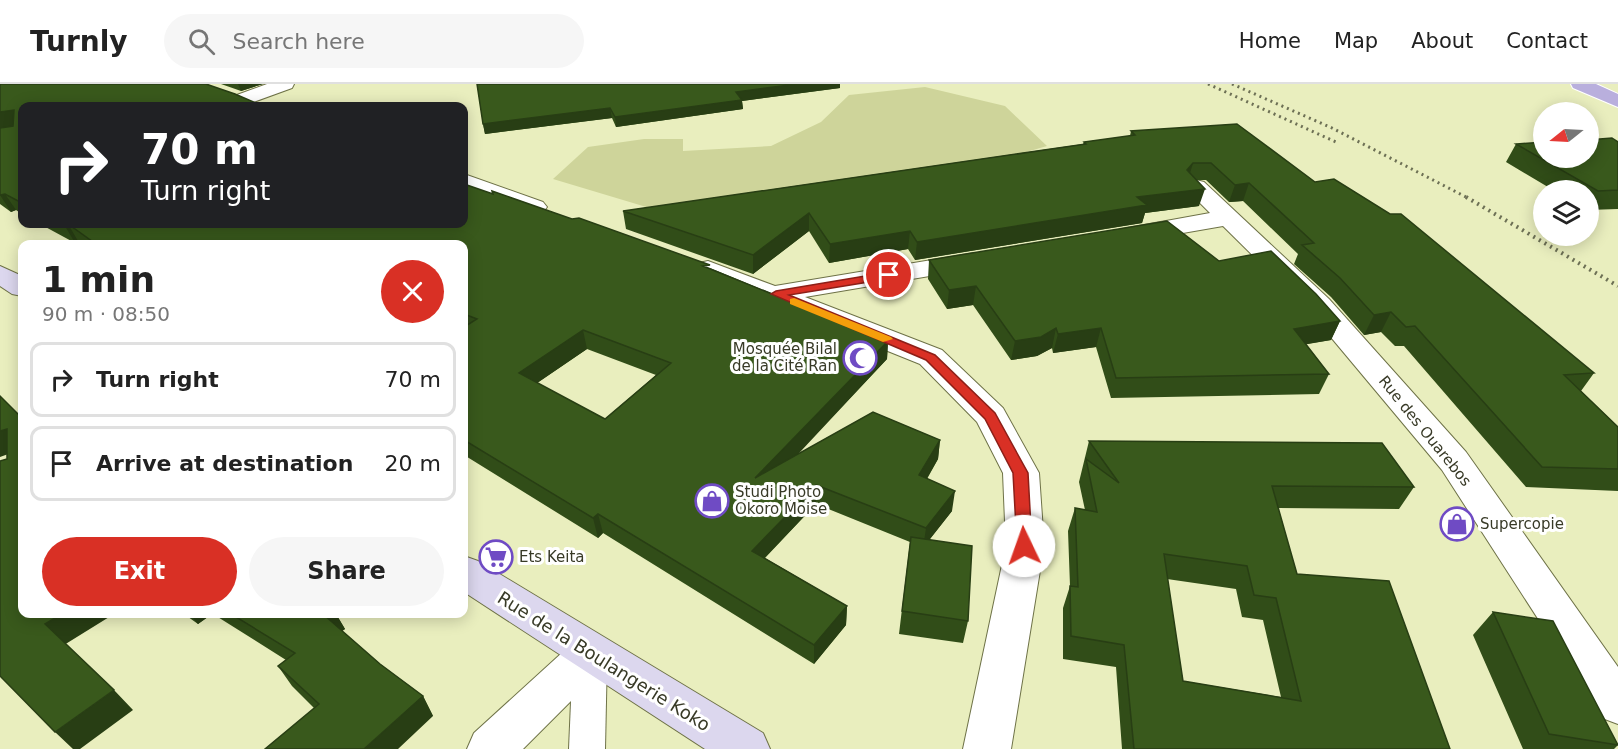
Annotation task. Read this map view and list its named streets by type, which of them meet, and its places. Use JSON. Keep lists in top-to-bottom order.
{
  "streets": {
    "street": ["Rue des Ouarebos", "Rue de la Boulangerie Koko"]
  },
  "places": {
    "mosque": ["Mosquée Bilal de la Cité Ran"],
    "shop": ["Studi Photo Okoro Moise", "Supercopie"],
    "supermarket": ["Ets Keita"]
  },
  "north": "left",
  "page": {
    "header": "Turnly",
    "search": "Search here",
    "nav": [
      "Home",
      "Map",
      "About",
      "Contact"
    ],
    "turn": ["70 m", "Turn right"],
    "heading": ["1 min", "90 m · 08:50"],
    "list": [
      {
        "name": "Turn right",
        "value": "70 m"
      },
      {
        "name": "Arrive at destination",
        "value": "20 m"
      }
    ],
    "buttons": ["Exit", "Share"]
  }
}
